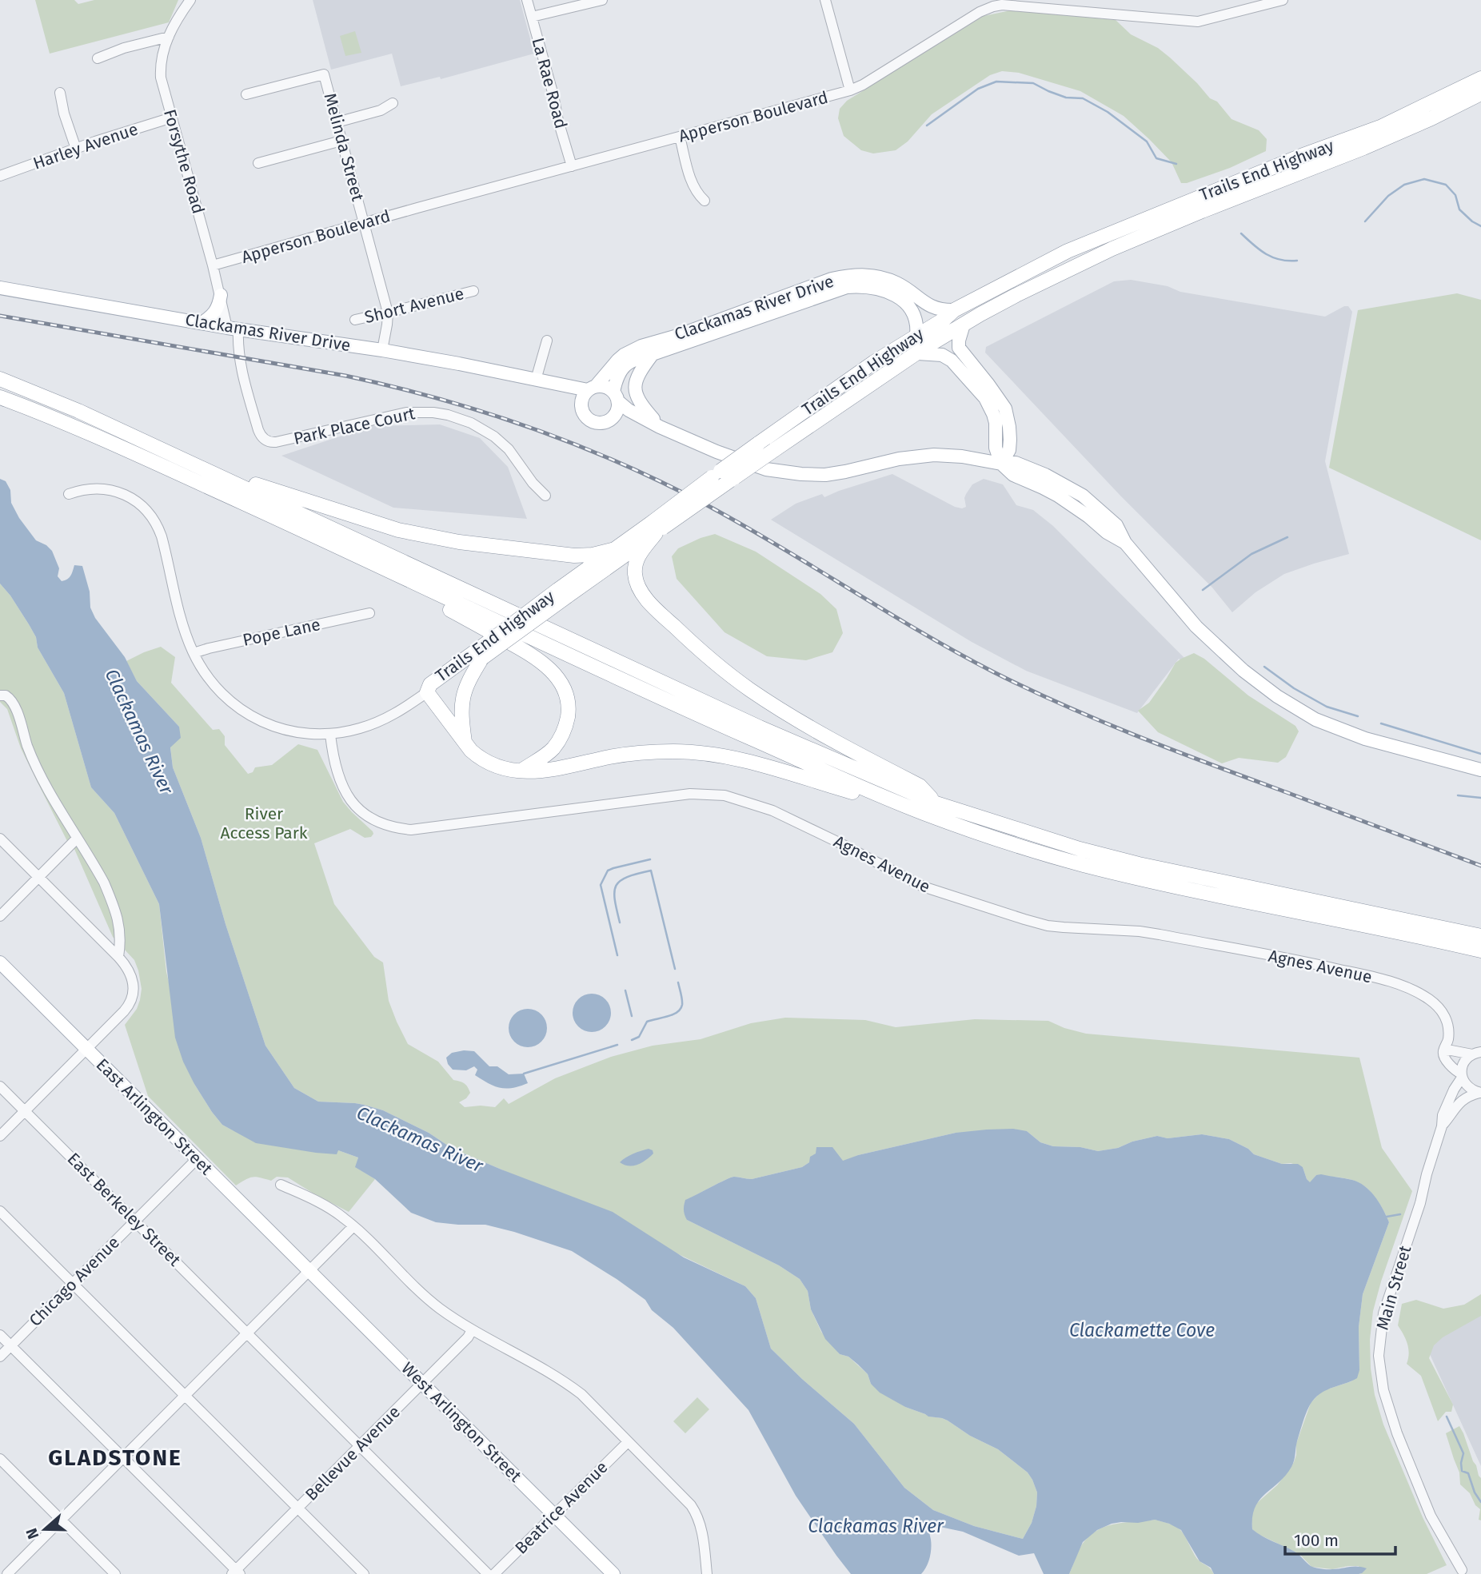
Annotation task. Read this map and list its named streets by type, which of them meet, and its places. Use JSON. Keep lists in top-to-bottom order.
{
  "streets": {
    "highway": ["Trails End Highway"],
    "main road": ["Clackamas River Drive", "East Arlington Street", "West Arlington Street"],
    "street": [
      "La Rae Road",
      "Apperson Boulevard",
      "Harley Avenue",
      "Melinda Street",
      "Forsythe Road",
      "Short Avenue",
      "Park Place Court",
      "Pope Lane",
      "Agnes Avenue",
      "East Berkeley Street",
      "Chicago Avenue",
      "Main Street",
      "Bellevue Avenue",
      "Beatrice Avenue"
    ]
  },
  "crossings": [
    ["La Rae Road", "Apperson Boulevard"],
    ["Apperson Boulevard", "Melinda Street"],
    ["Apperson Boulevard", "Forsythe Road"],
    ["Harley Avenue", "Forsythe Road"],
    ["Melinda Street", "Short Avenue"],
    ["Melinda Street", "Clackamas River Drive"],
    ["Forsythe Road", "Clackamas River Drive"],
    ["Forsythe Road", "Park Place Court"],
    ["Trails End Highway", "Clackamas River Drive"],
    ["East Arlington Street", "Chicago Avenue"],
    ["East Arlington Street", "West Arlington Street"],
    ["East Berkeley Street", "Chicago Avenue"],
    ["East Berkeley Street", "Bellevue Avenue"],
    ["West Arlington Street", "Bellevue Avenue"],
    ["West Arlington Street", "Beatrice Avenue"]
  ],
  "districts": ["GLADSTONE"],
  "water": ["Clackamas River", "Clackamette Cove"],
  "parks": ["River Access Park"],
  "scale_bar": "100 m",
  "north": "left"
}
